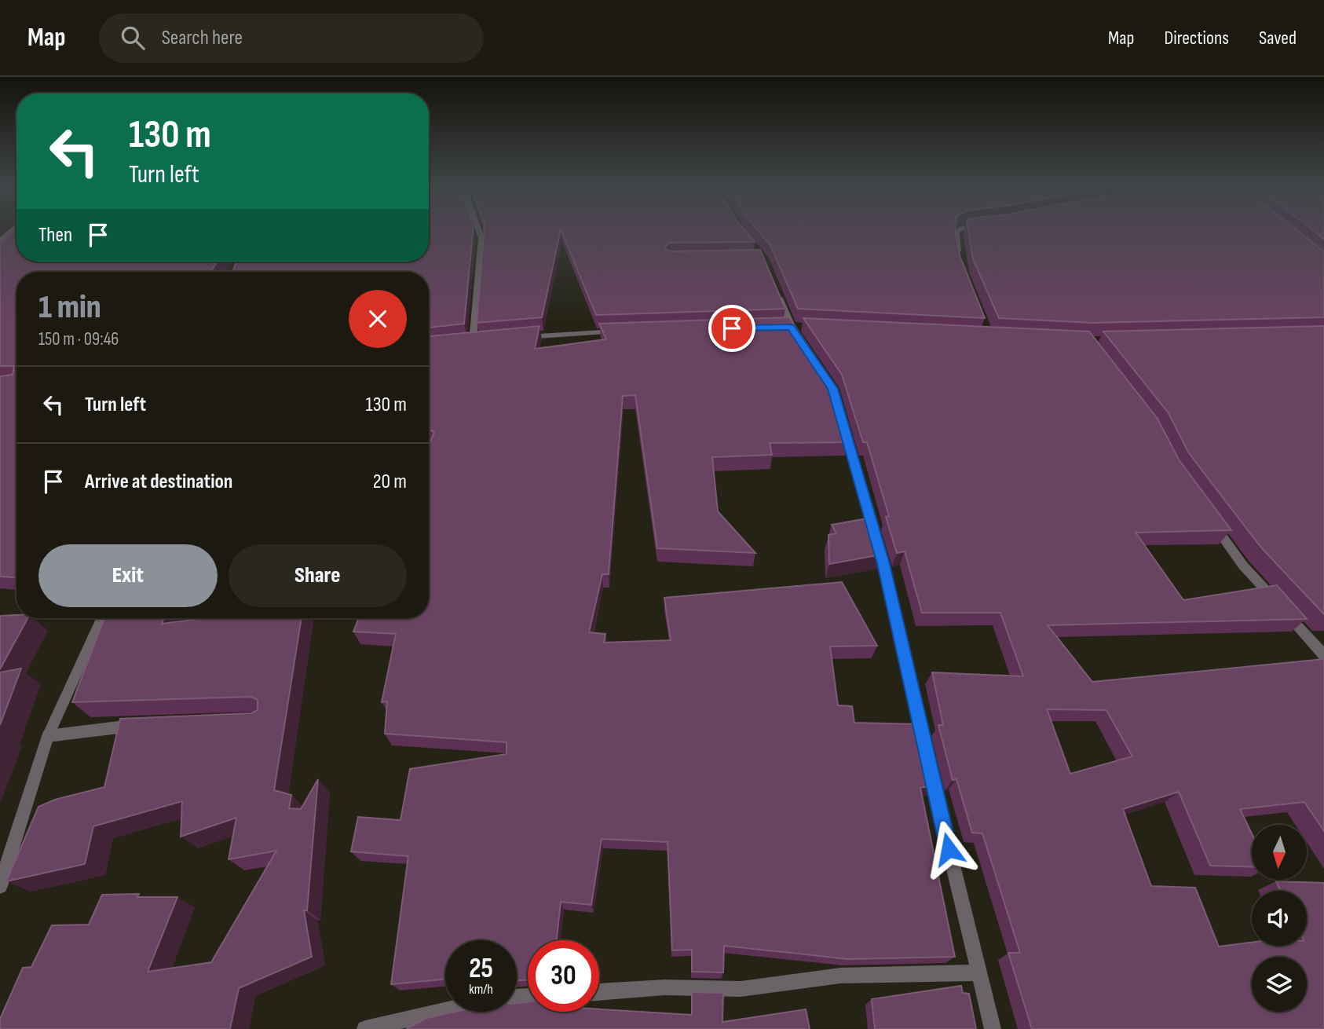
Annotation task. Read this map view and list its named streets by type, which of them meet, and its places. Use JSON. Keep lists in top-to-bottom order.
{
  "north": "bottom",
  "page": {
    "header": "Map",
    "search": "Search here",
    "nav": ["Map", "Directions", "Saved"],
    "turn": ["130 m", "Turn left"],
    "then": "Then",
    "heading": ["1 min", "150 m · 09:46"],
    "list": [
      {
        "name": "Turn left",
        "value": "130 m"
      },
      {
        "name": "Arrive at destination",
        "value": "20 m"
      }
    ],
    "buttons": ["Exit", "Share"],
    "speed": "25 km/h",
    "limit": "30"
  }
}
